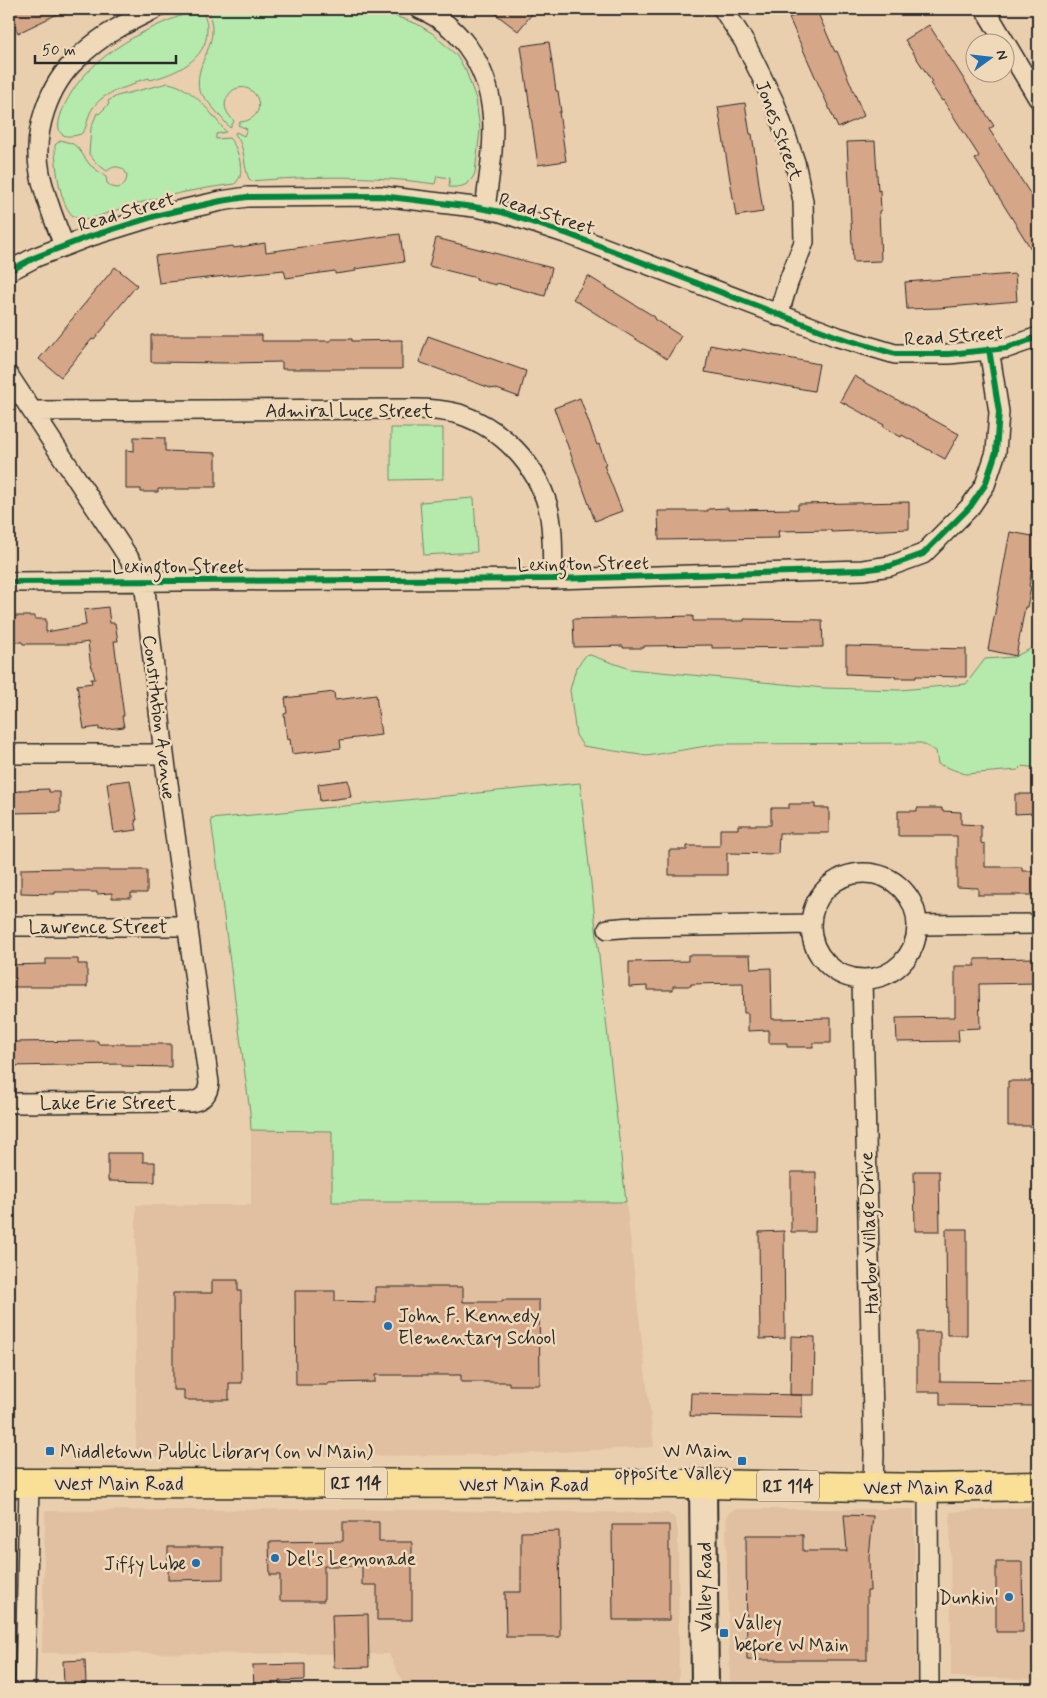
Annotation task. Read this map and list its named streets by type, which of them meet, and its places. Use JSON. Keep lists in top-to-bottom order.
{
  "streets": {
    "highway": ["West Main Road", "RI 114"],
    "main road": ["Valley Road"],
    "street": [
      "Jones Street",
      "Read Street",
      "Admiral Luce Street",
      "Lexington Street",
      "Constitution Avenue",
      "Lawrence Street",
      "Lake Erie Street",
      "Harbor Village Drive"
    ]
  },
  "crossings": [
    ["Jones Street", "Read Street"],
    ["Read Street", "Lexington Street"],
    ["Admiral Luce Street", "Lexington Street"],
    ["Admiral Luce Street", "Constitution Avenue"],
    ["Lexington Street", "Constitution Avenue"],
    ["Constitution Avenue", "Lawrence Street"],
    ["Constitution Avenue", "Lake Erie Street"],
    ["Harbor Village Drive", "West Main Road"],
    ["West Main Road", "Valley Road"]
  ],
  "places": {
    "other": [
      "John F. Kennedy Elementary School",
      "Del's Lemonade",
      "Jiffy Lube",
      "Dunkin'"
    ],
    "transit": ["Middletown Public Library (on W Main)", "W Main opposite Valley", "Valley before W Main"]
  },
  "scale_bar": "50 m",
  "north": "right"
}
